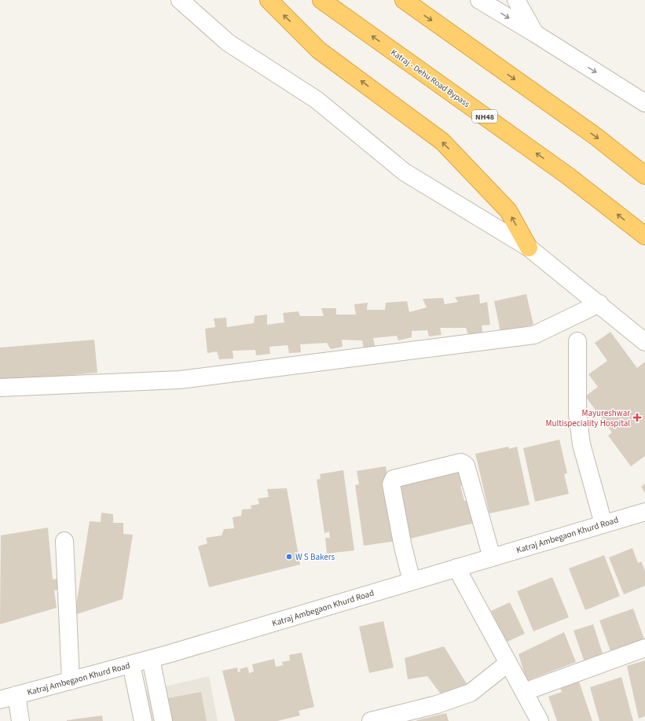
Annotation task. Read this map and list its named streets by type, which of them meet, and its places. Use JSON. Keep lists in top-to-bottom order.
{
  "streets": {
    "highway": ["Katraj - Dehu Road Bypass", "NH48"],
    "street": ["Katraj Ambegaon Khurd Road"]
  },
  "places": {
    "health": ["Mayureshwar Multispeciality Hospital"],
    "other": ["W S Bakers"]
  }
}
